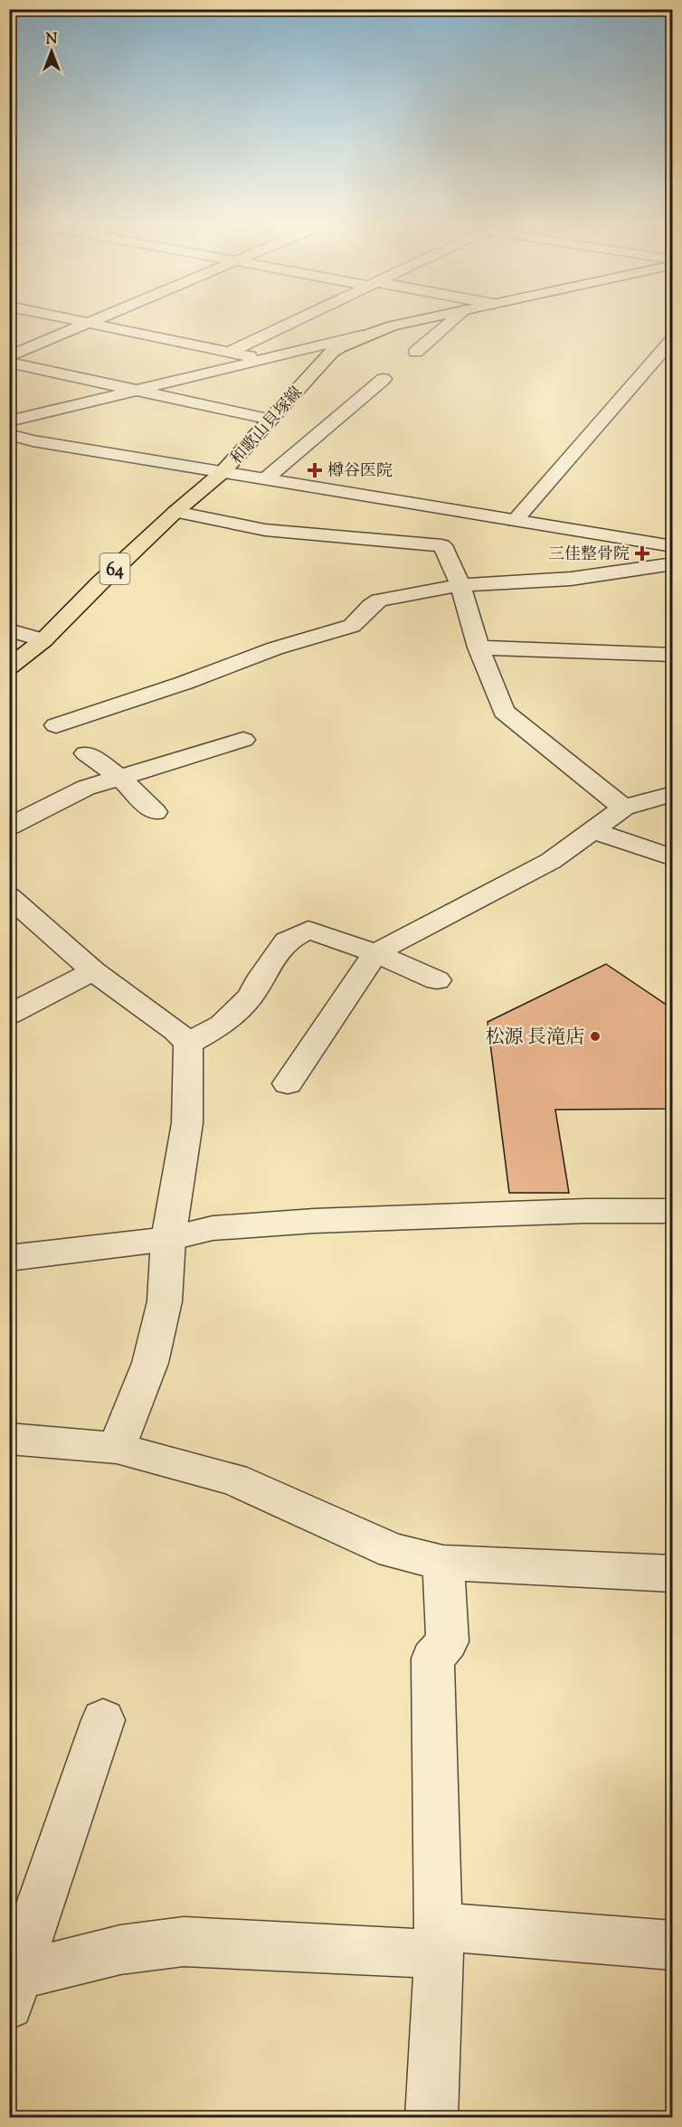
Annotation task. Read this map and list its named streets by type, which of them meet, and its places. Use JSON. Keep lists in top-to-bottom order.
{
  "streets": {
    "main road": ["和歌山貝塚線", "64"]
  },
  "places": {
    "health": ["樽谷医院", "三佳整骨院"],
    "other": ["松源 長滝店"]
  },
  "north": "top"
}
